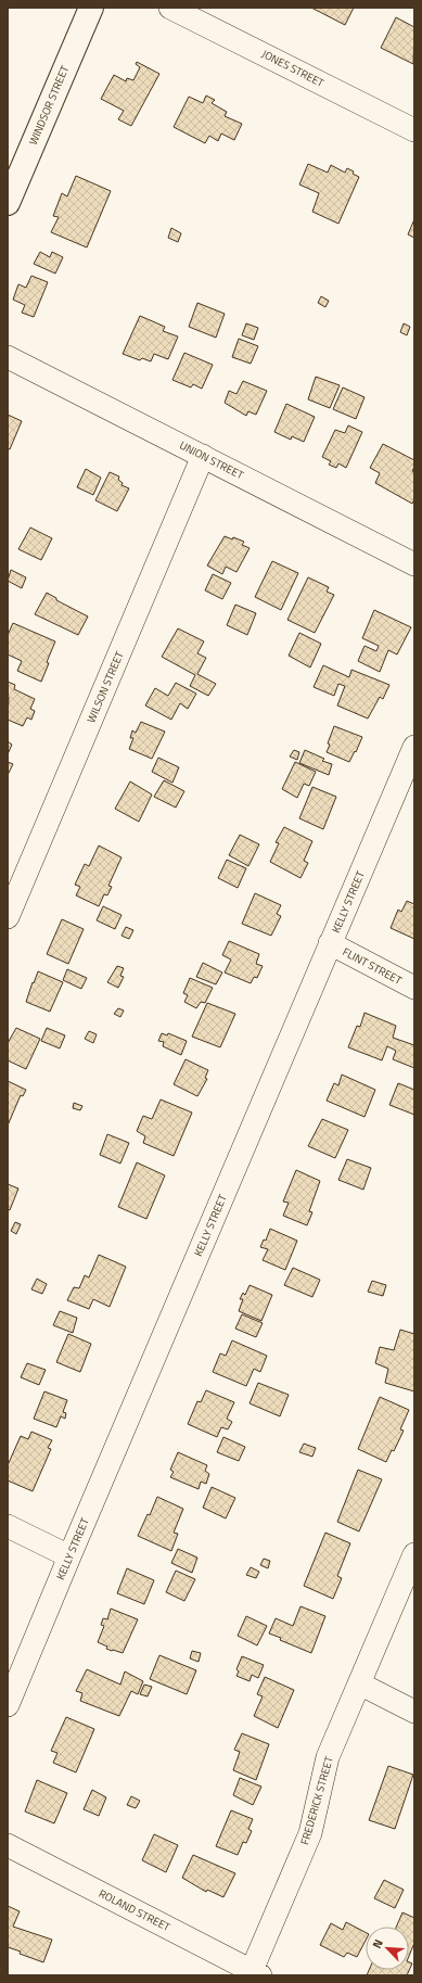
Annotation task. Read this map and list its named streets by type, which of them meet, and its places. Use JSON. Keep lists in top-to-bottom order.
{
  "streets": {
    "main road": ["WINDSOR STREET"],
    "street": [
      "JONES STREET",
      "UNION STREET",
      "WILSON STREET",
      "KELLY STREET",
      "FLINT STREET",
      "FREDERICK STREET",
      "ROLAND STREET"
    ]
  },
  "crossings": [
    ["UNION STREET", "WILSON STREET"],
    ["KELLY STREET", "FLINT STREET"],
    ["FREDERICK STREET", "ROLAND STREET"]
  ],
  "north": "top left"
}
